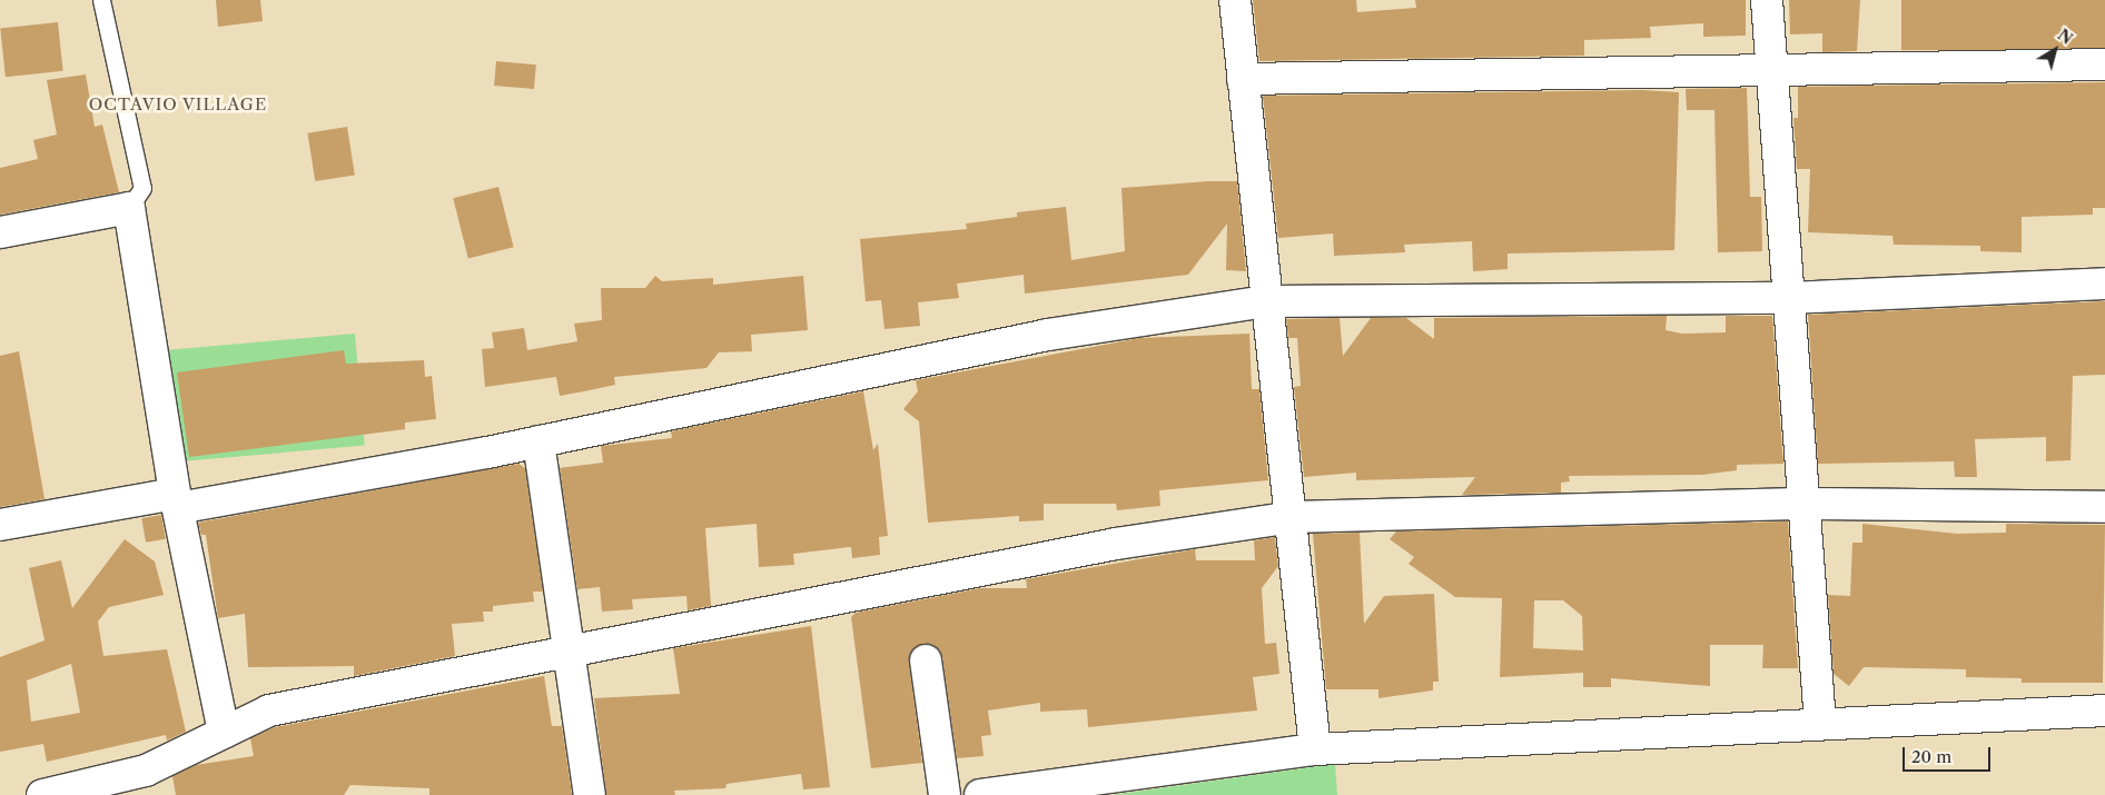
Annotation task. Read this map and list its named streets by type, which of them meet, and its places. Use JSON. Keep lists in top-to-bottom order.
{
  "districts": ["OCTAVIO VILLAGE"],
  "scale_bar": "20 m",
  "north": "top right"
}
